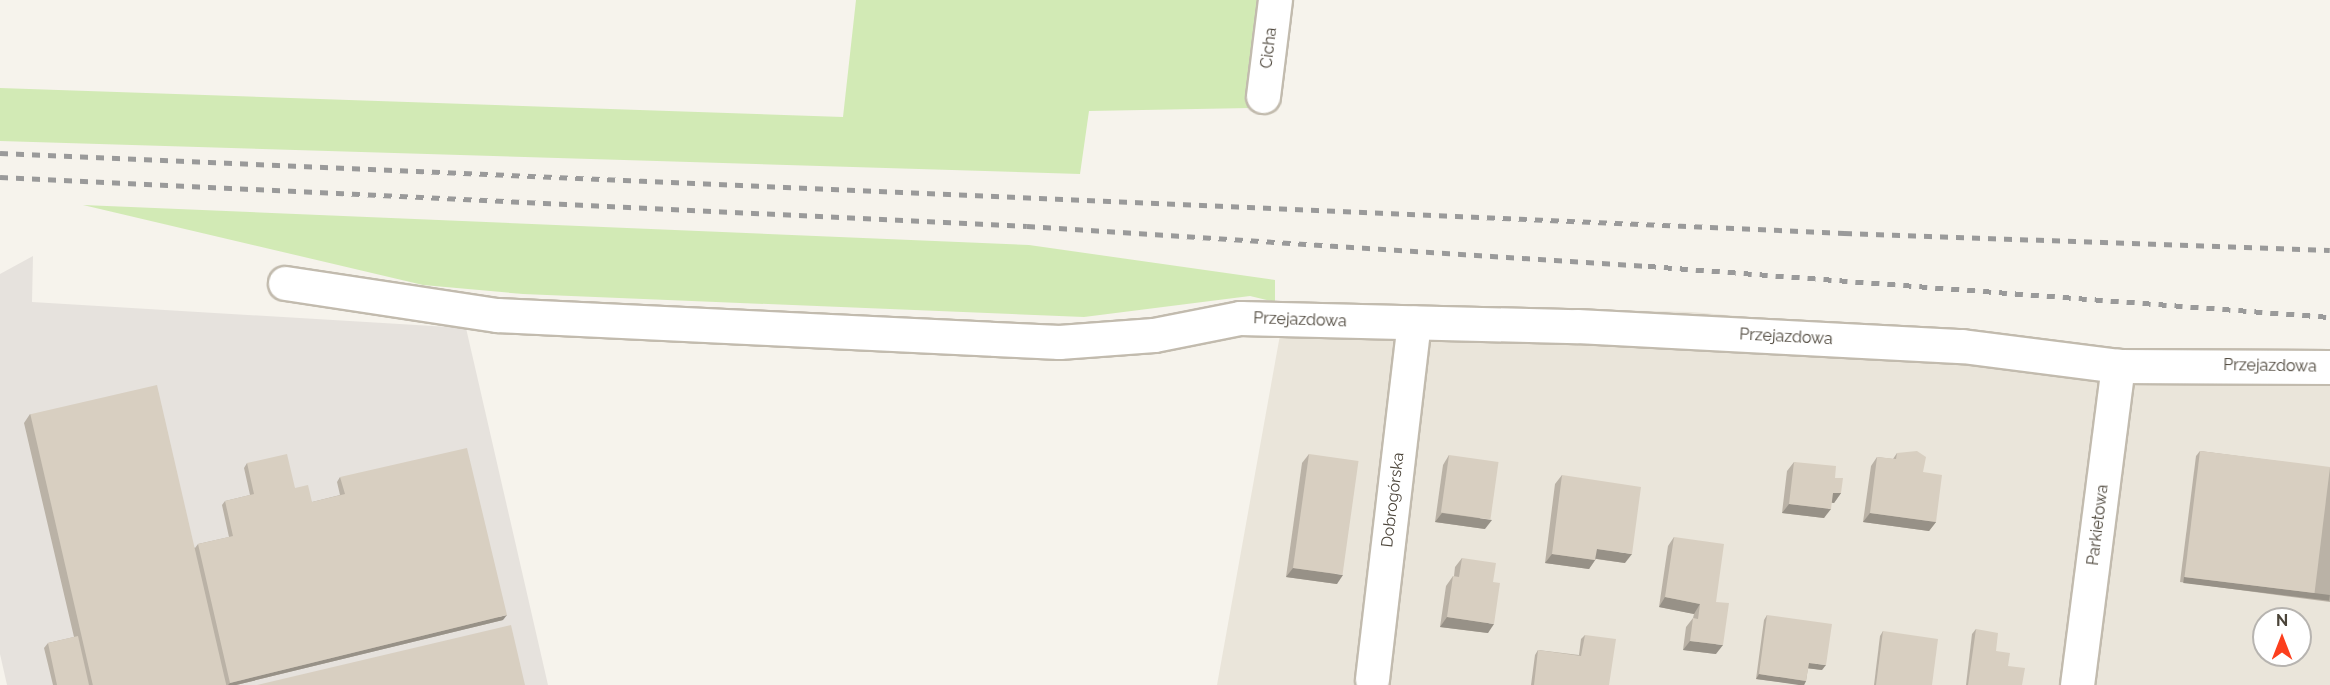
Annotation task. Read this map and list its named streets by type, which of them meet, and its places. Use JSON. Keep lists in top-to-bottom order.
{
  "streets": {
    "street": [
      "Cicha",
      "Przejazdowa",
      "Dobrogórska",
      "Parkietowa"
    ]
  },
  "crossings": [
    ["Przejazdowa", "Dobrogórska"],
    ["Przejazdowa", "Parkietowa"]
  ],
  "north": "top"
}
